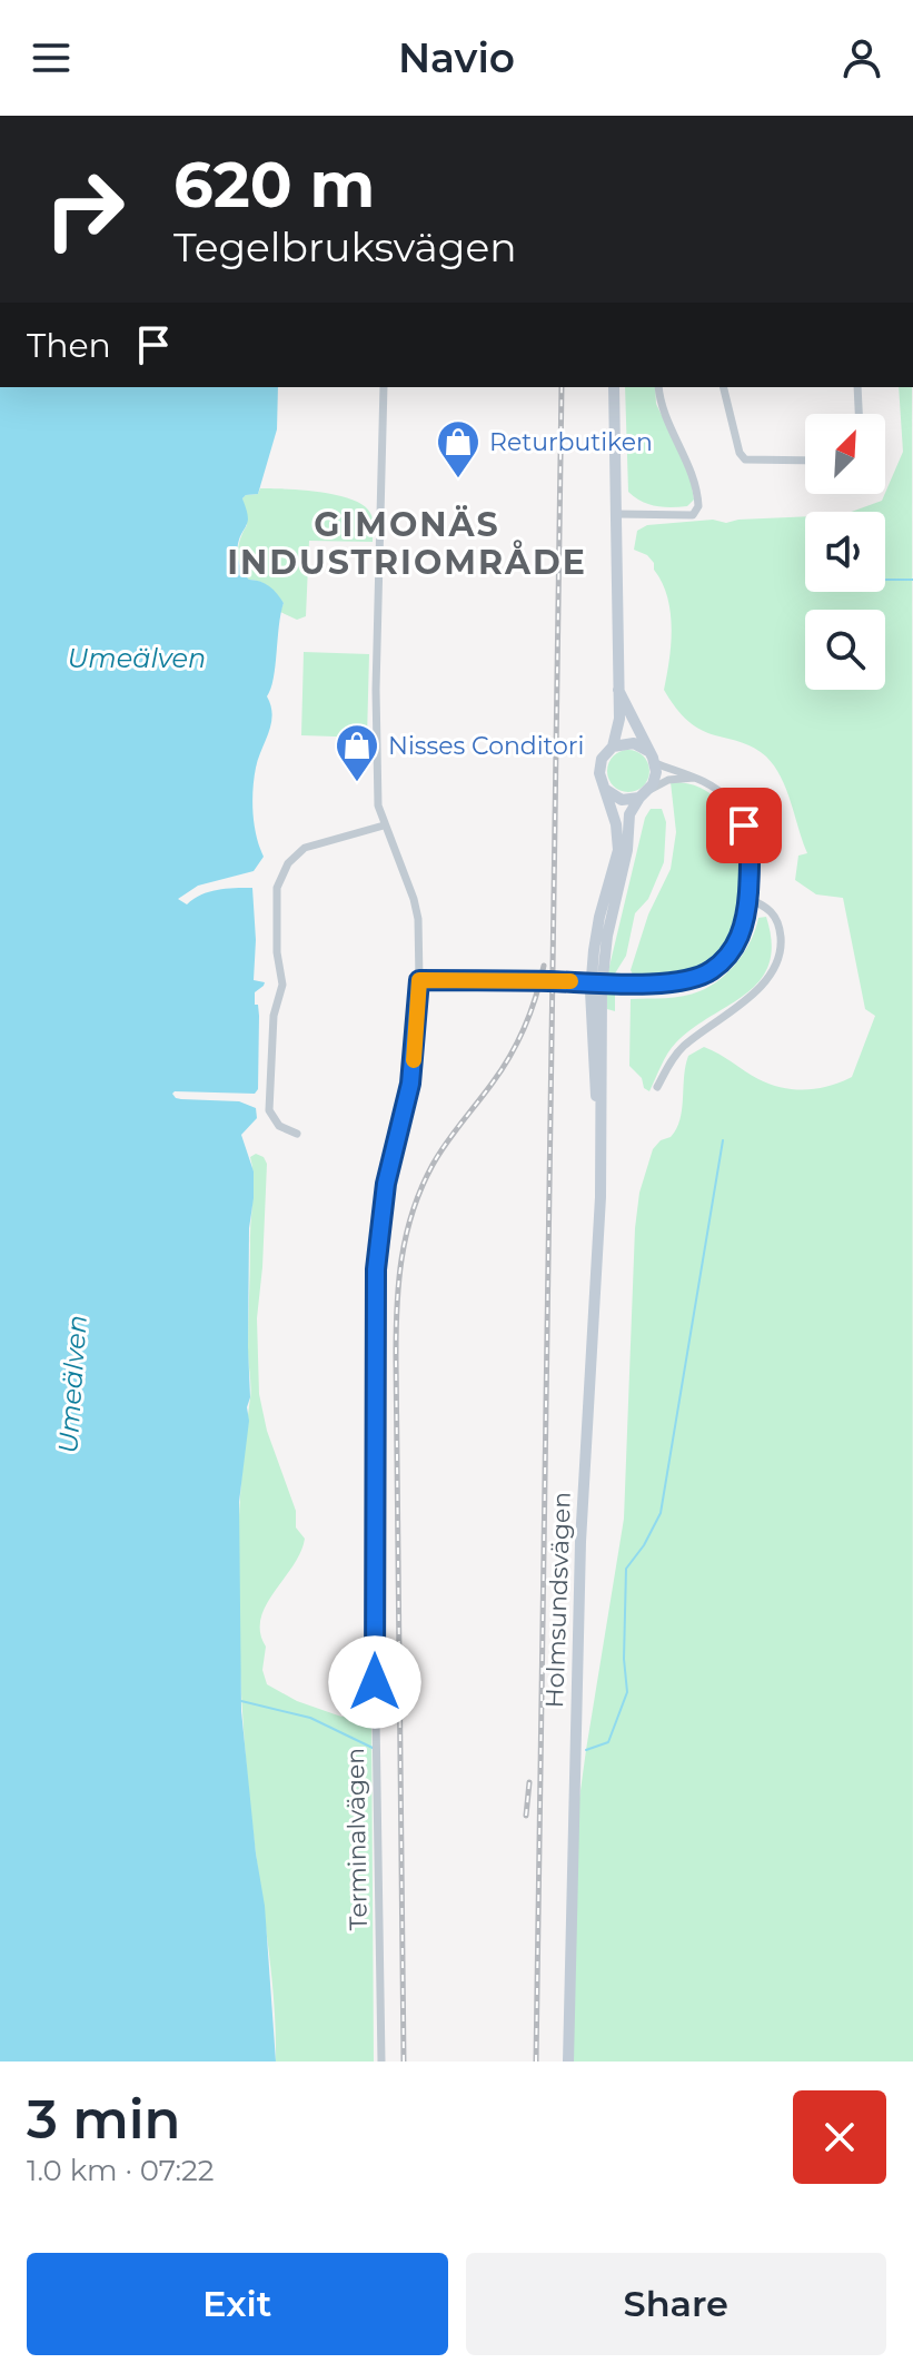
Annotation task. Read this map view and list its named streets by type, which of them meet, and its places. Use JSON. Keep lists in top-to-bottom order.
{
  "streets": {
    "main road": ["Holmsundsvägen"],
    "street": ["Terminalvägen"]
  },
  "districts": ["GIMONÄS INDUSTRIOMRÅDE"],
  "water": ["Umeälven"],
  "places": {
    "shop": ["Returbutiken", "Nisses Conditori"]
  },
  "north": "top right",
  "page": {
    "header": "Navio",
    "turn": ["620 m", "Tegelbruksvägen"],
    "then": "Then",
    "heading": ["3 min", "1.0 km · 07:22"],
    "buttons": ["Exit", "Share"]
  }
}
